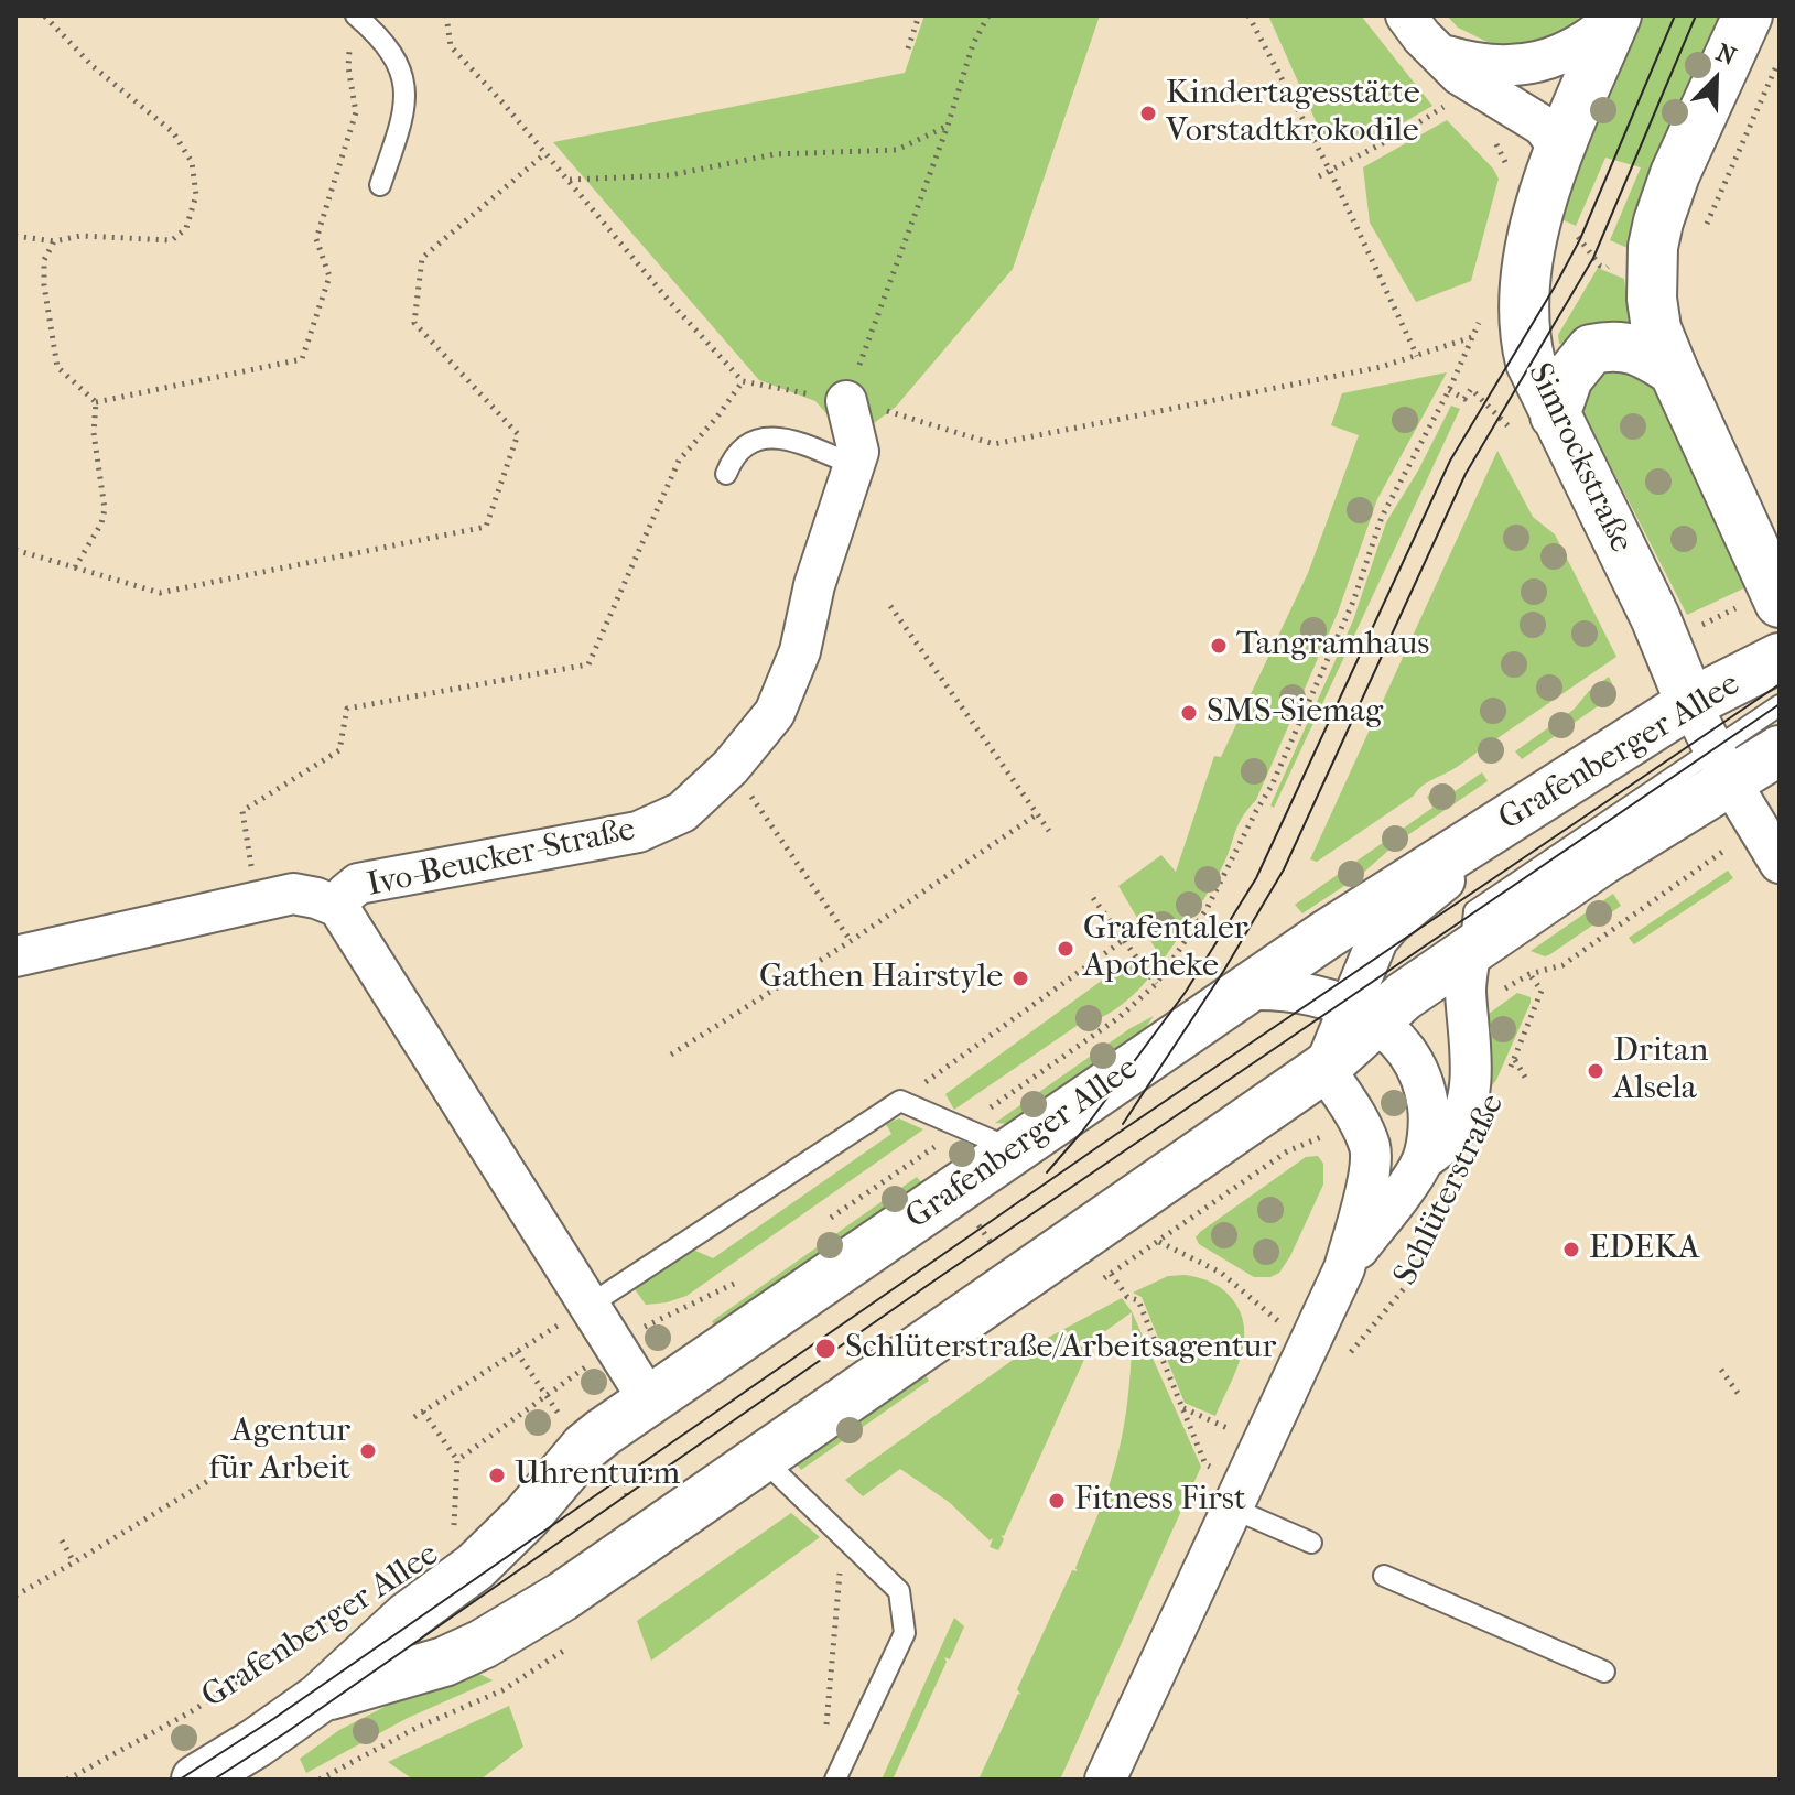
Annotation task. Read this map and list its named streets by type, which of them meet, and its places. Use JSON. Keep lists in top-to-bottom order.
{
  "streets": {
    "main road": ["Simrockstraße", "Grafenberger Allee"],
    "street": ["Ivo-Beucker-Straße", "Schlüterstraße"]
  },
  "crossings": [
    ["Simrockstraße", "Grafenberger Allee"],
    ["Grafenberger Allee", "Ivo-Beucker-Straße"],
    ["Grafenberger Allee", "Schlüterstraße"]
  ],
  "places": [
    "Kindertagesstätte Vorstadtkrokodile",
    "Tangramhaus",
    "SMS-Siemag",
    "Grafentaler Apotheke",
    "Gathen Hairstyle",
    "Dritan Alsela",
    "EDEKA",
    "Schlüterstraße/Arbeitsagentur",
    "Agentur für Arbeit",
    "Uhrenturm",
    "Fitness First"
  ],
  "north": "top right"
}
